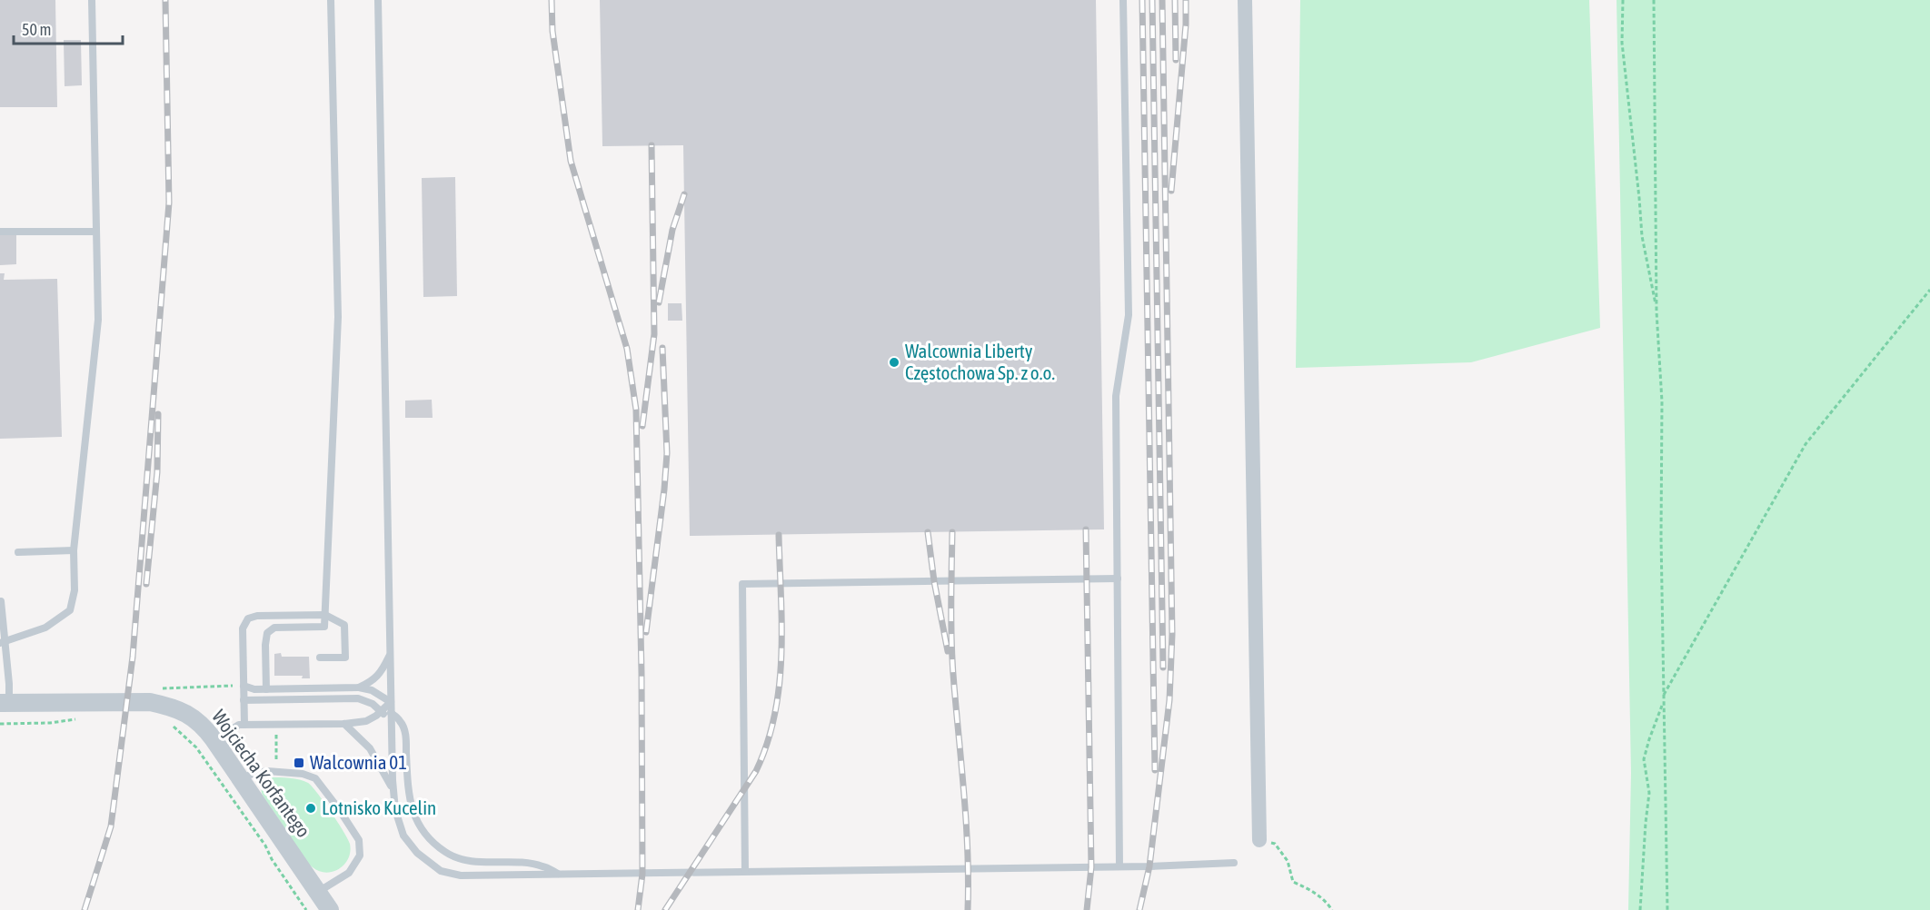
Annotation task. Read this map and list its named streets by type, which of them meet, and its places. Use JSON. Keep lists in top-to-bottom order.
{
  "streets": {
    "street": ["Wojciecha Korfantego"]
  },
  "places": {
    "other": ["Walcownia Liberty Częstochowa Sp. z o.o.", "Lotnisko Kucelin"],
    "transit": ["Walcownia 01"]
  },
  "scale_bar": "50 m"
}
